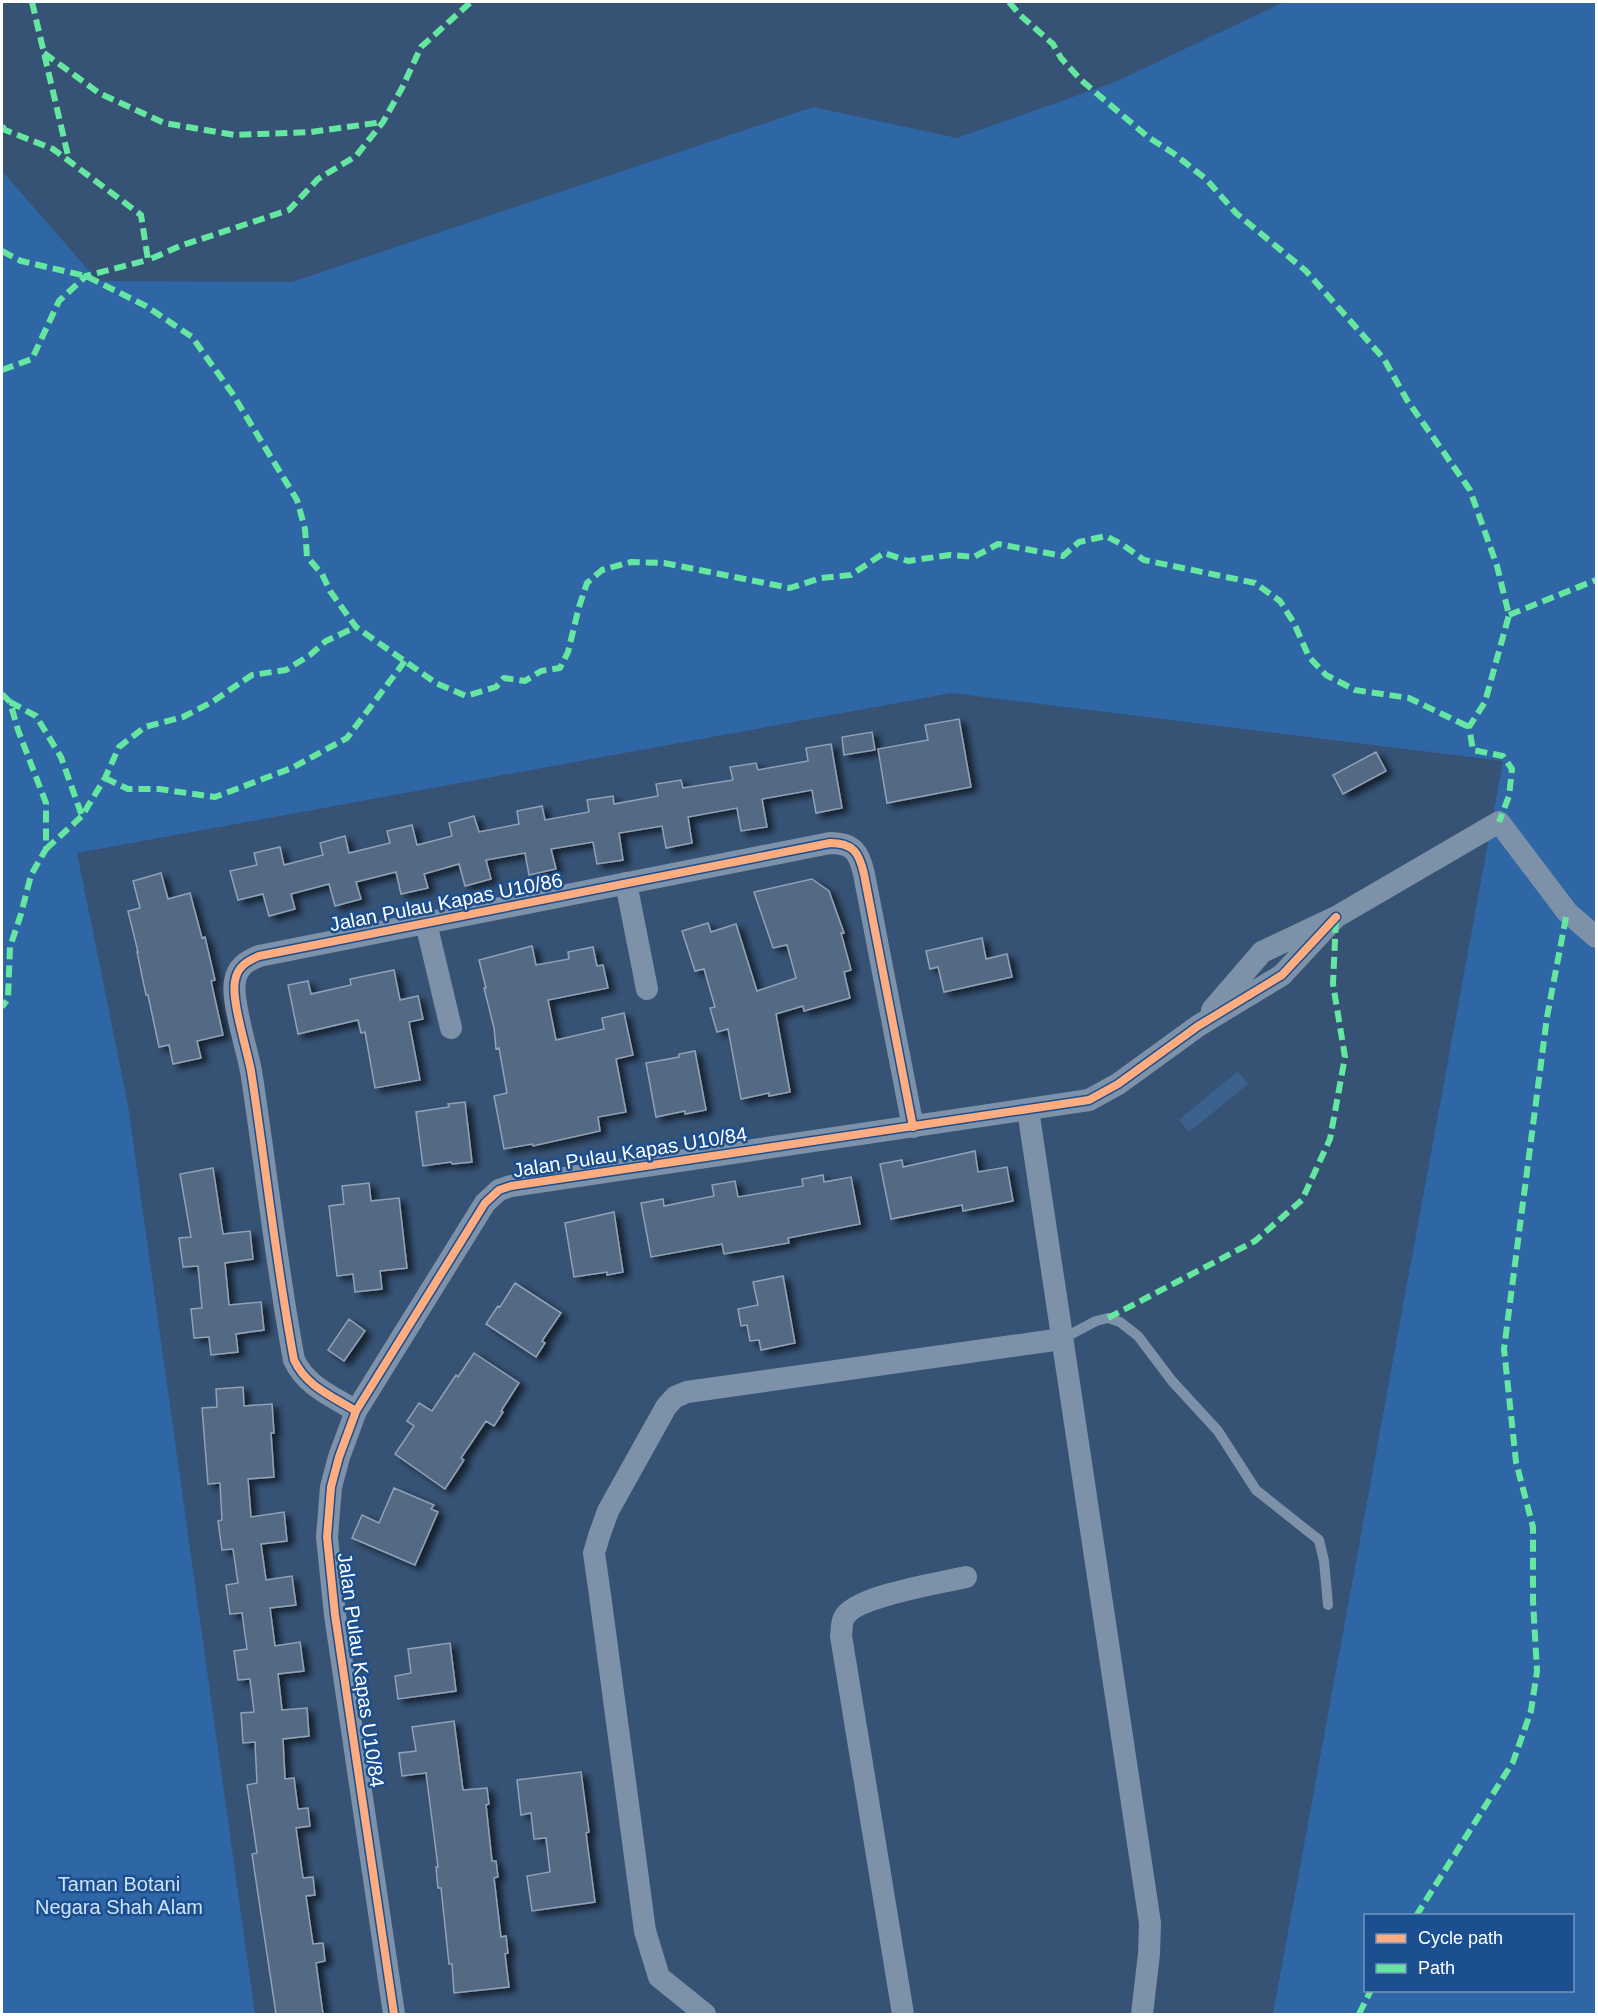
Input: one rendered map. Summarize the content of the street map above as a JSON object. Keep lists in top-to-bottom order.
{
  "streets": {
    "street": ["Jalan Pulau Kapas U10/86", "Jalan Pulau Kapas U10/84"]
  },
  "crossings": [
    ["Jalan Pulau Kapas U10/86", "Jalan Pulau Kapas U10/84"]
  ],
  "parks": ["Taman Botani Negara Shah Alam"],
  "legend": ["Cycle path", "Path"]
}
